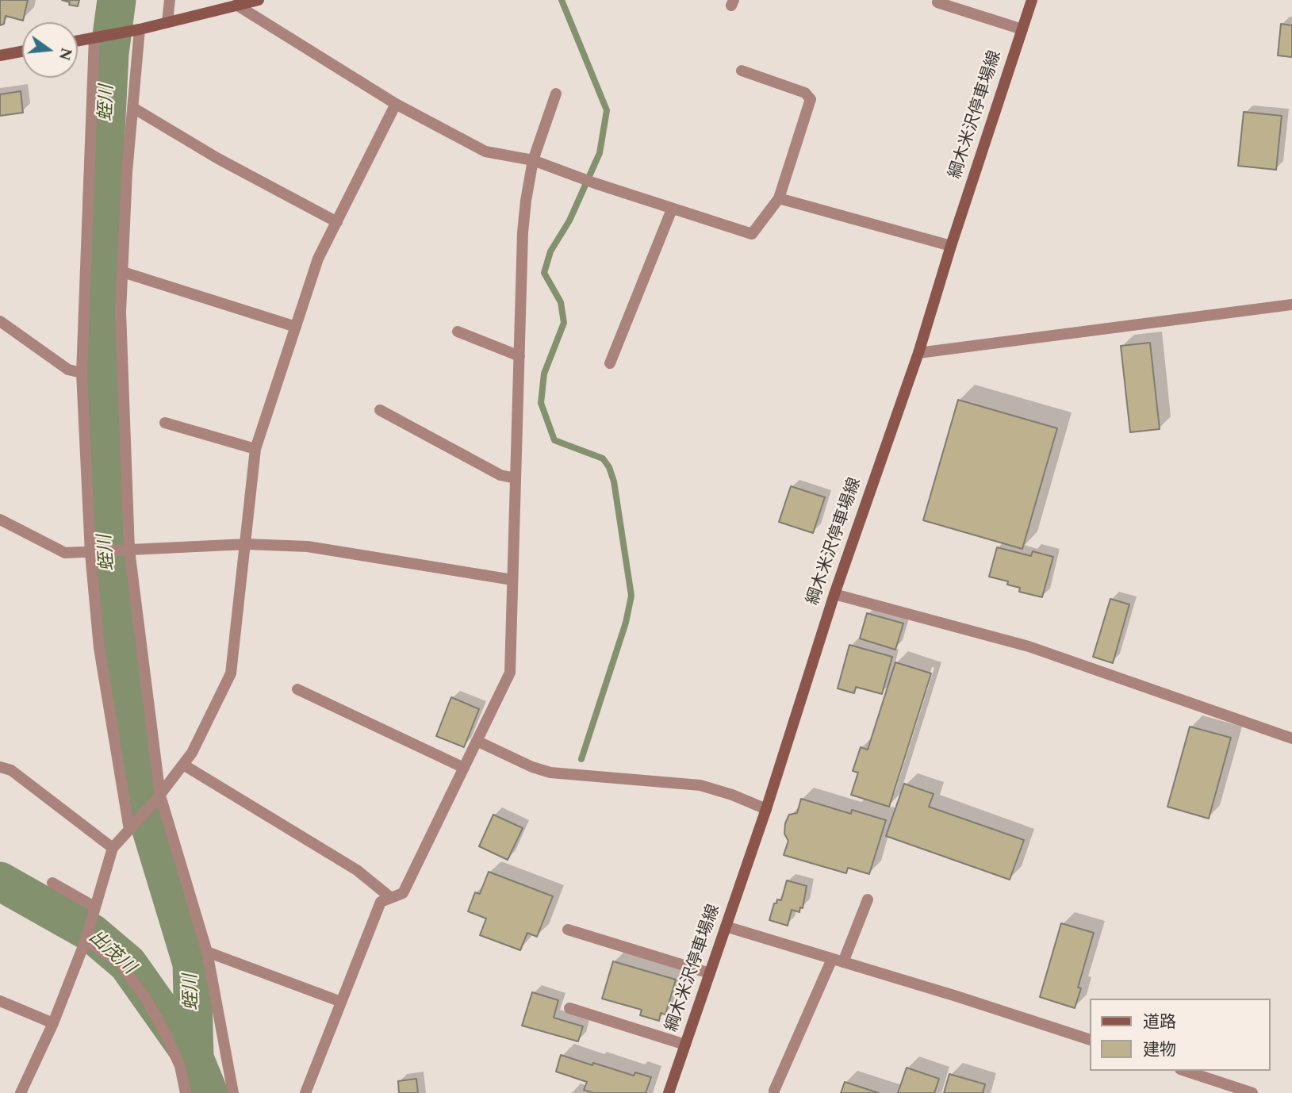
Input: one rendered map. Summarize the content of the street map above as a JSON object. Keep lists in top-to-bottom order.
{
  "streets": {
    "main road": ["綱木米沢停車場線"]
  },
  "water": ["蛭川", "出茂川"],
  "legend": ["道路", "建物"],
  "north": "right"
}
